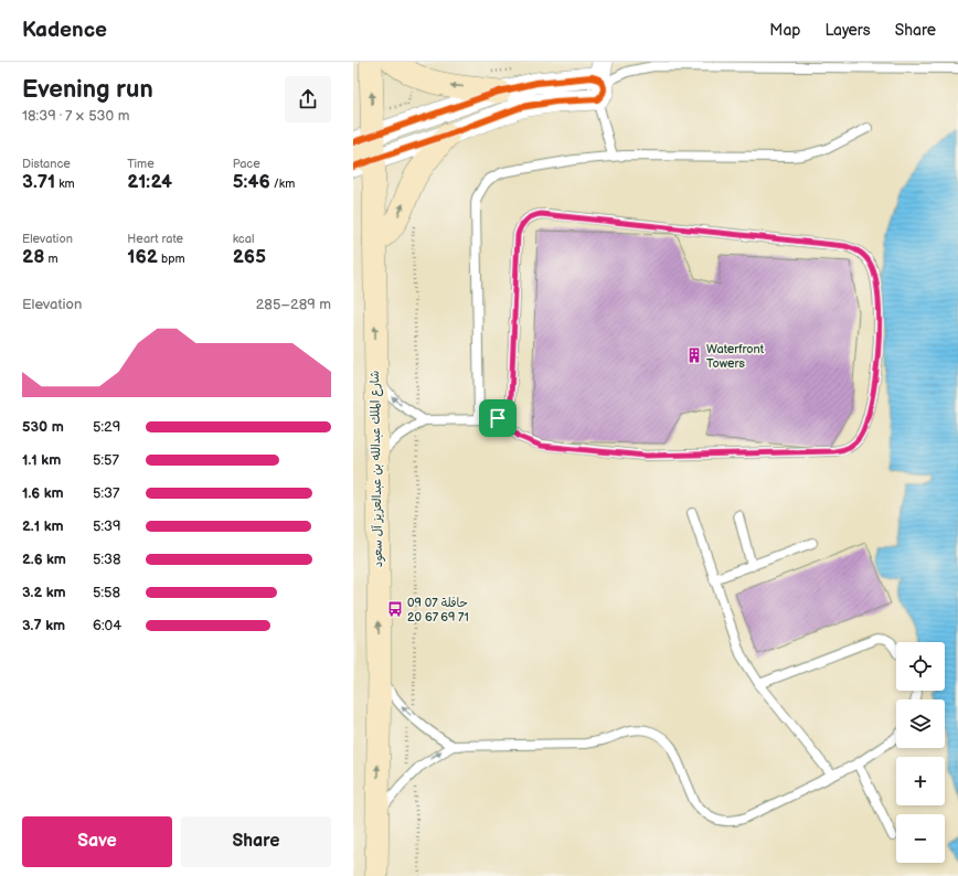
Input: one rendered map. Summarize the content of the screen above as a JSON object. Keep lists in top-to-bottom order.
{
  "streets": {
    "main road": ["شارع الملك عبدالله بن عبدالعزيز آل سعود"]
  },
  "one_way": ["شارع الملك عبدالله بن عبدالعزيز آل سعود"],
  "places": {
    "building": ["Waterfront Towers"],
    "bus stop": ["حافلة 07 09 20 67 69 71"]
  },
  "page": {
    "header": "Kadence",
    "nav": ["Map", "Layers", "Share"],
    "heading": ["Evening run", "18:39 · 7 × 530 m"],
    "stats": [
      ["Distance", "3.71 km"],
      ["Time", "21:24"],
      ["Pace", "5:46 /km"],
      ["Elevation", "28 m"],
      ["Heart rate", "162 bpm"],
      ["kcal", "265"]
    ],
    "chart": ["Elevation", "285–289 m"],
    "list": [
      {
        "name": "530 m",
        "note": "5:29"
      },
      {
        "name": "1.1 km",
        "note": "5:57"
      },
      {
        "name": "1.6 km",
        "note": "5:37"
      },
      {
        "name": "2.1 km",
        "note": "5:39"
      },
      {
        "name": "2.6 km",
        "note": "5:38"
      },
      {
        "name": "3.2 km",
        "note": "5:58"
      },
      {
        "name": "3.7 km",
        "note": "6:04"
      }
    ],
    "map_buttons": ["+", "−"],
    "buttons": ["Save", "Share"]
  }
}
